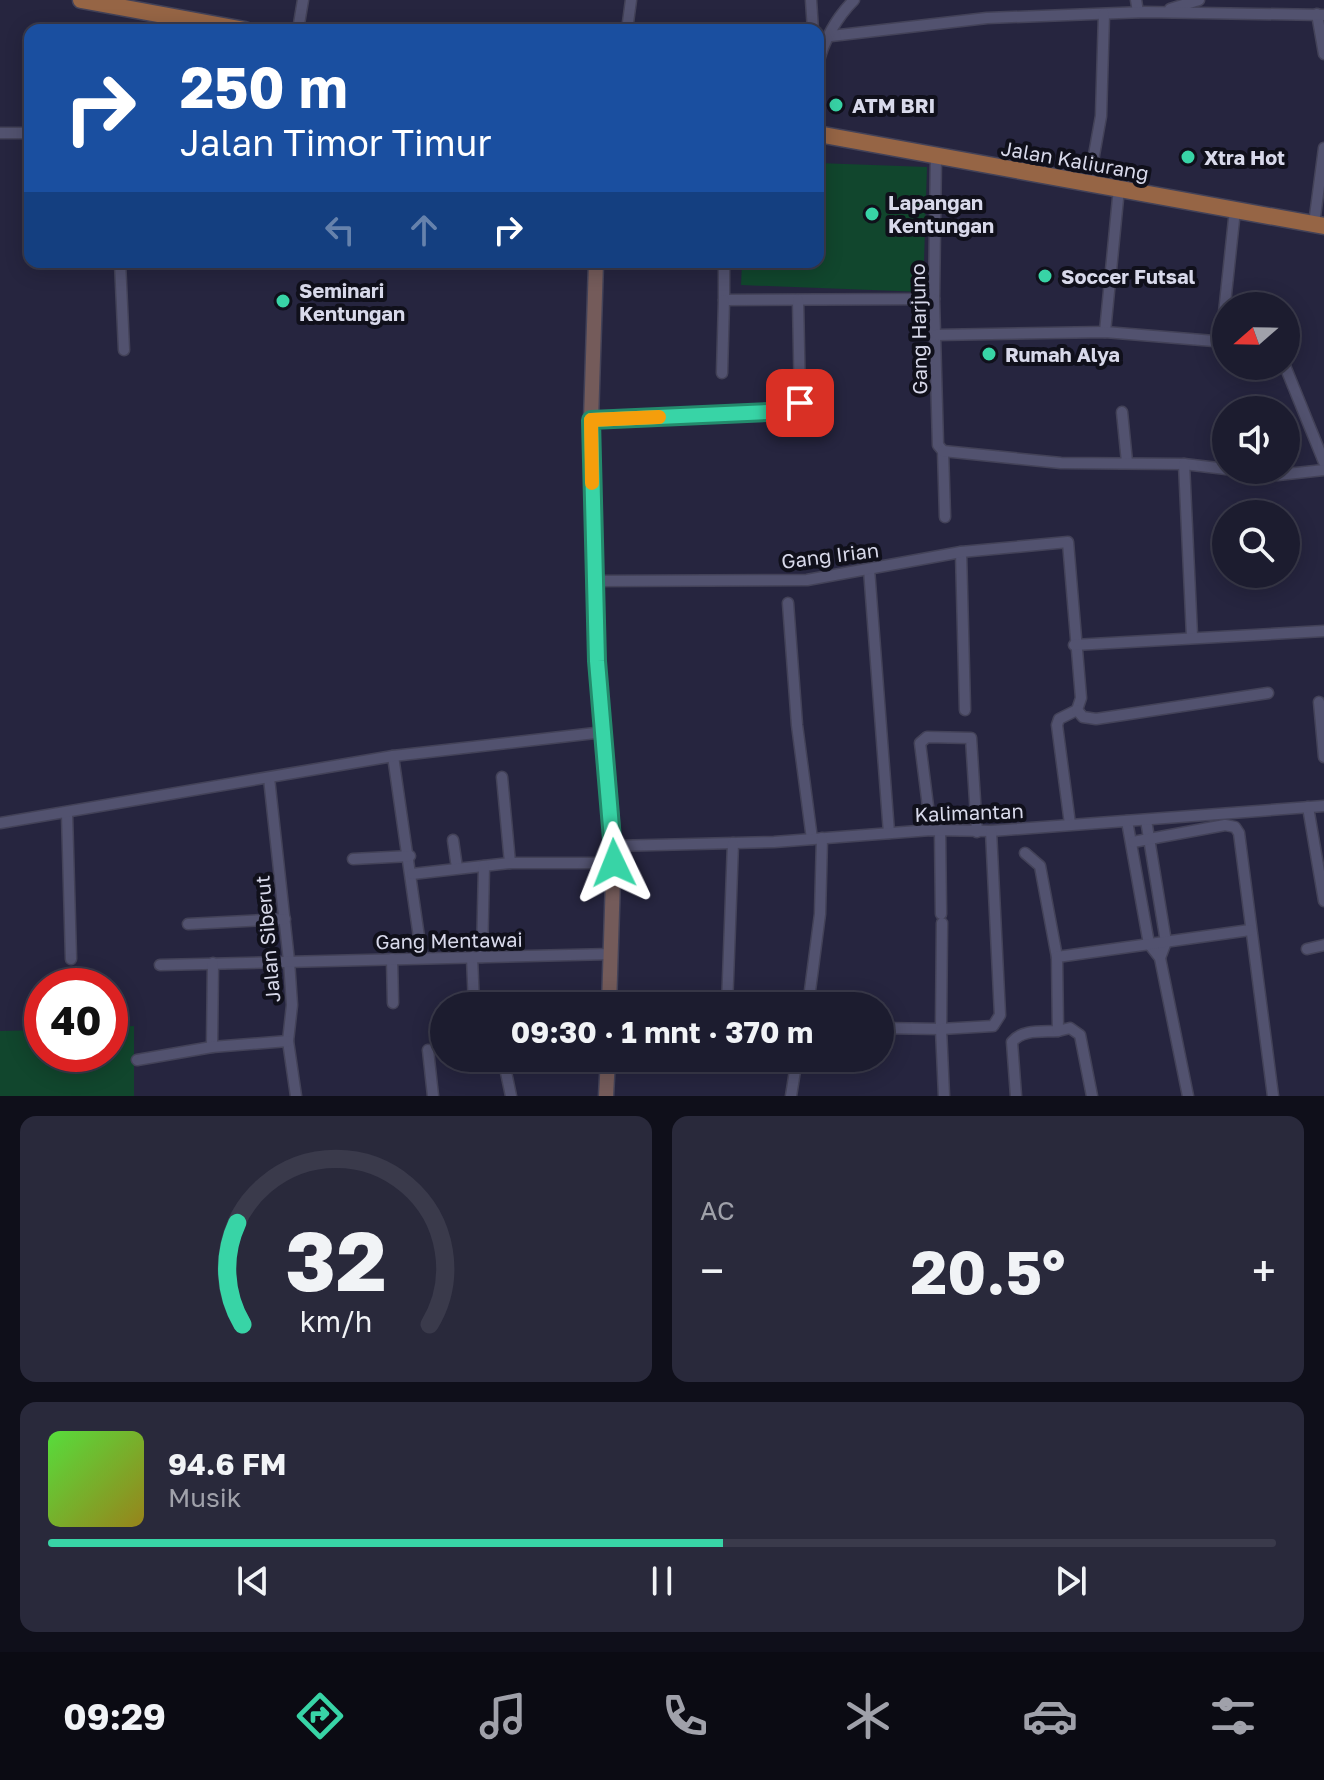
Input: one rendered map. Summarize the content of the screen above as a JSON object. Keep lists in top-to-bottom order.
{
  "streets": {
    "main road": ["Jalan Kaliurang"],
    "street": [
      "Gang Harjuno",
      "Gang Irian",
      "Kalimantan",
      "Jalan Siberut",
      "Gang Mentawai"
    ]
  },
  "crossings": [
    ["Jalan Kaliurang", "Gang Harjuno"],
    ["Jalan Siberut", "Gang Mentawai"]
  ],
  "places": [
    "ATM BRI",
    "Xtra Hot",
    "Lapangan Kentungan",
    "Soccer Futsal",
    "Seminari Kentungan",
    "Rumah Alya"
  ],
  "north": "left",
  "page": {
    "turn": ["250 m", "Jalan Timor Timur"],
    "limit": "40",
    "trip": "09:30 · 1 mnt · 370 m",
    "tile": "AC",
    "heat": ["−", "20.5°", "+"],
    "song": ["94.6 FM", "Musik"],
    "tabs": "09:29",
    "gauge": ["32", "km/h"]
  }
}
